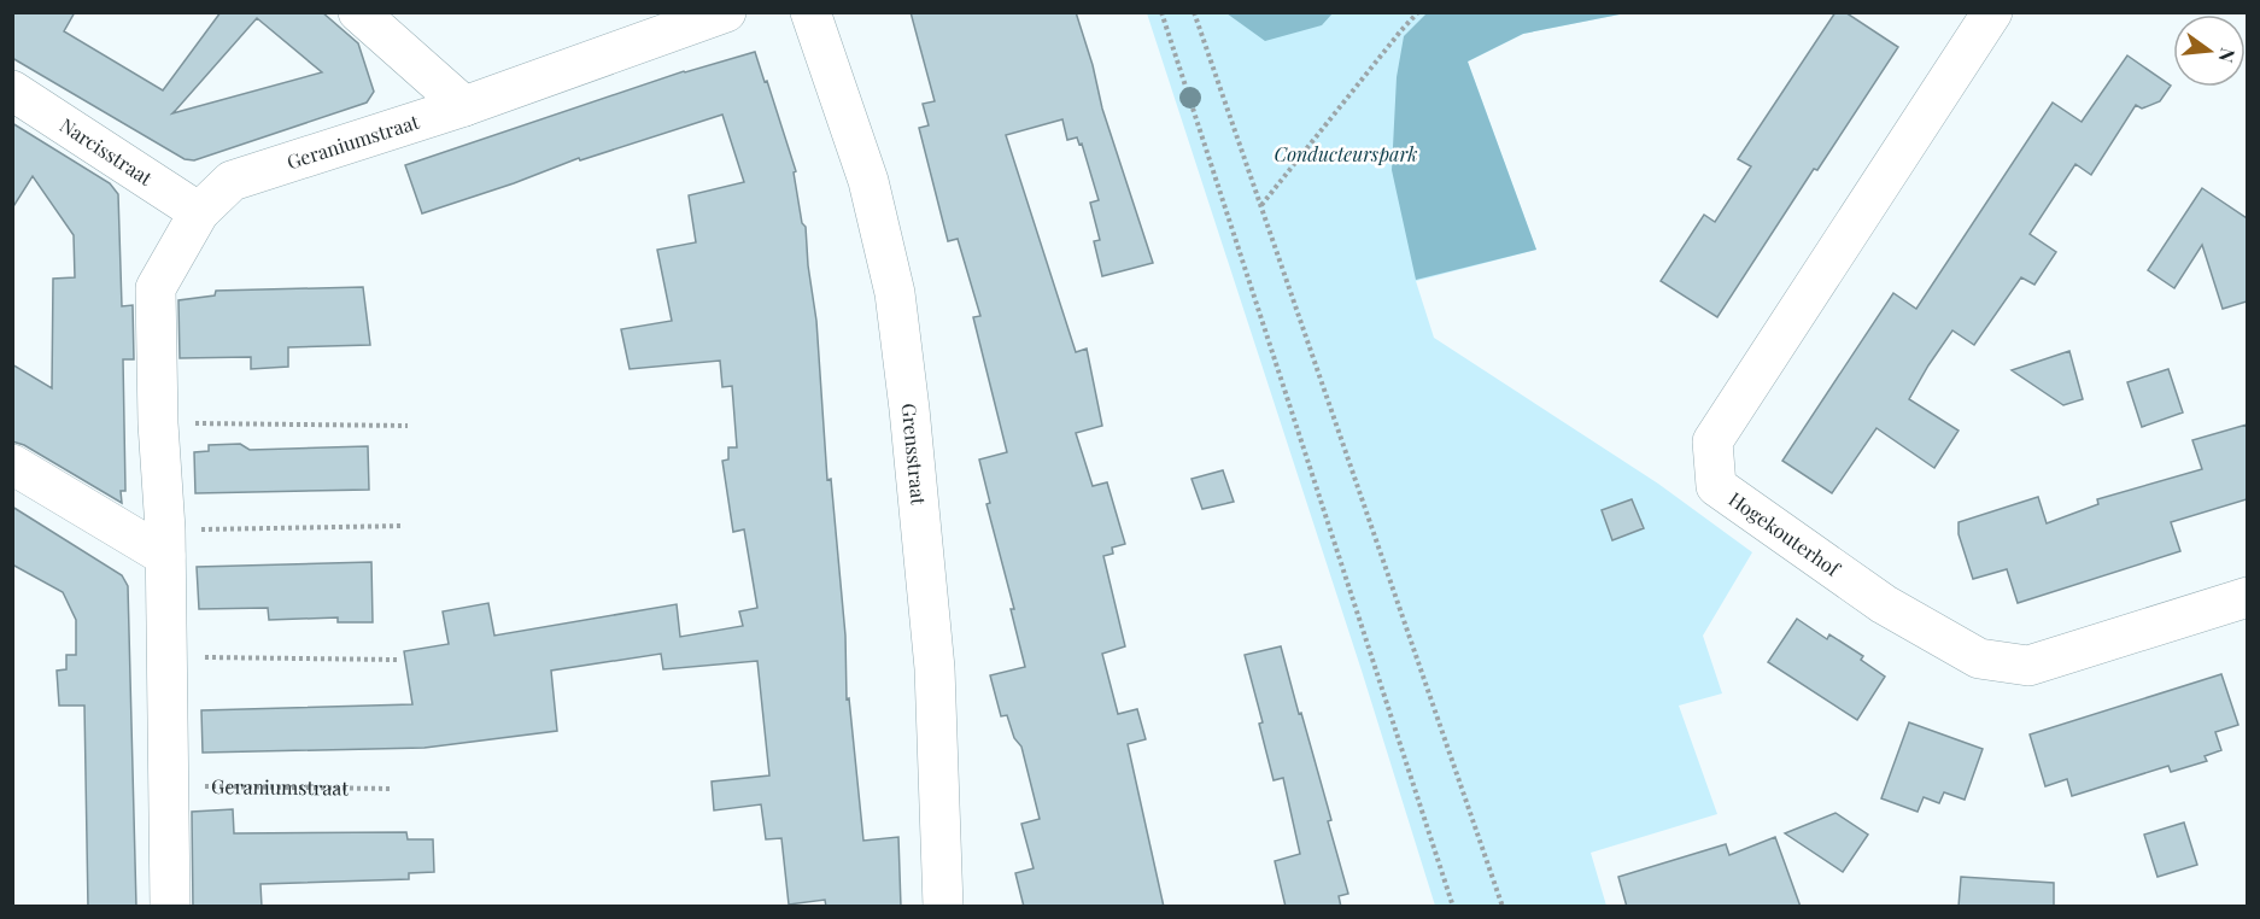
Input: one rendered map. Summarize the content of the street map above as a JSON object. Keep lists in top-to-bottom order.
{
  "streets": {
    "street": [
      "Geraniumstraat",
      "Narcisstraat",
      "Grensstraat",
      "Hogekouterhof"
    ]
  },
  "crossings": [
    ["Geraniumstraat", "Narcisstraat"]
  ],
  "parks": ["Conducteurspark"],
  "north": "right"
}
